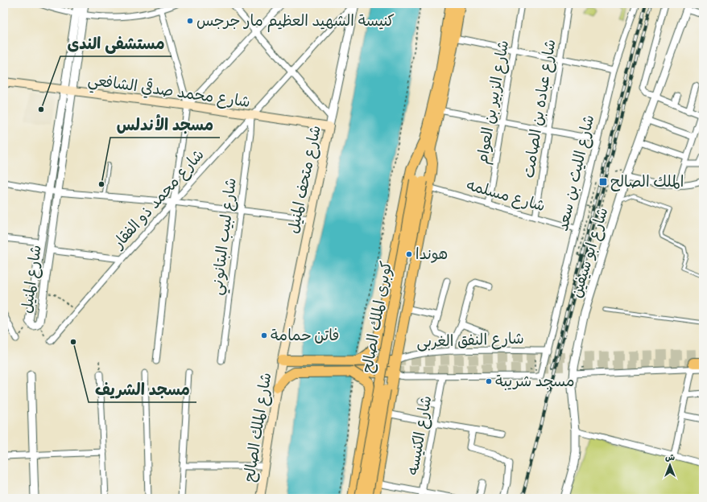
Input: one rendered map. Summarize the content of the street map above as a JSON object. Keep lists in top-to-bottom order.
{
  "streets": {
    "highway": ["كوبرى الملك الصالح"],
    "main road": ["شارع محمد صدقي الشافعي", "شارع متحف المنيل", "شارع الملك الصالح"],
    "street": [
      "شارع الزبير بن العوام",
      "شارع عباده بن الصامت",
      "شارع الليث بن سعد",
      "شارع مسلمه",
      "شارع محمد ذو الفقار",
      "شارع لبيب البتانوني",
      "شارع ابو سيفين",
      "شارع المنيل",
      "شارع النفق الغربى",
      "شارع الكنيسه"
    ]
  },
  "crossings": [
    ["شارع محمد صدقي الشافعي", "شارع متحف المنيل"],
    ["شارع محمد صدقي الشافعي", "شارع محمد ذو الفقار"],
    ["شارع محمد صدقي الشافعي", "شارع لبيب البتانوني"],
    ["شارع محمد صدقي الشافعي", "شارع المنيل"],
    ["شارع الزبير بن العوام", "شارع مسلمه"],
    ["شارع عباده بن الصامت", "شارع مسلمه"],
    ["شارع الليث بن سعد", "شارع مسلمه"],
    ["شارع الليث بن سعد", "شارع النفق الغربى"],
    ["شارع الليث بن سعد", "شارع الكنيسه"],
    ["شارع متحف المنيل", "شارع محمد ذو الفقار"],
    ["شارع متحف المنيل", "شارع الملك الصالح"],
    ["شارع محمد ذو الفقار", "شارع لبيب البتانوني"]
  ],
  "places": {
    "other": [
      "كنيسة الشهيد العظيم مار جرجس",
      "مستشفى الندى",
      "مسجد الأندلس",
      "هوندا",
      "فاتن حمامة",
      "مسجد الشريف",
      "مسجد شريبة"
    ],
    "transit": ["الملك الصالح"]
  },
  "north": "top"
}
